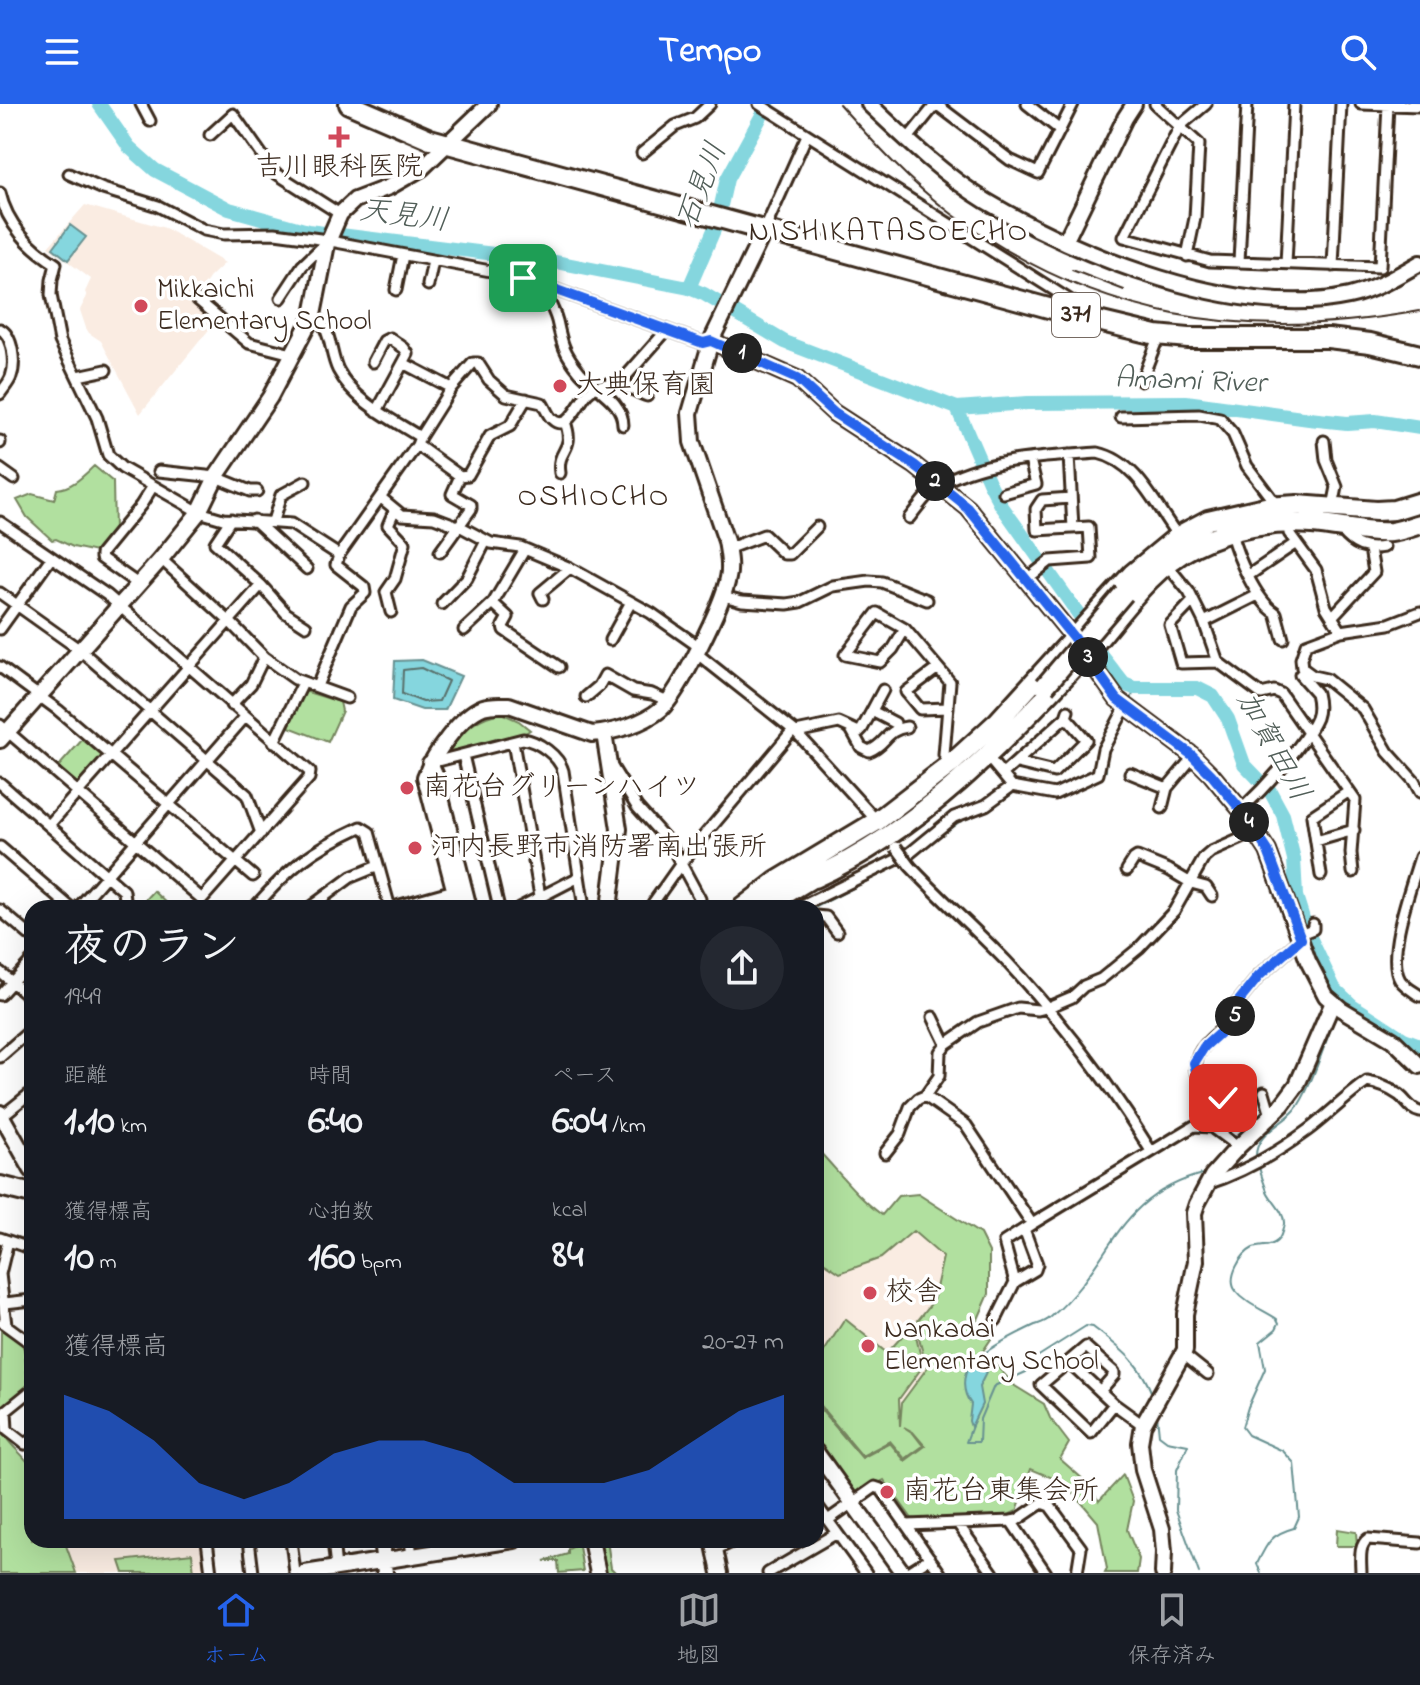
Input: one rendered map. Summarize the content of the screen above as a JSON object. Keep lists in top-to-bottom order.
{
  "streets": {
    "highway": ["371"]
  },
  "districts": ["NISHIKATASOECHO", "OSHIOCHO"],
  "water": [
    "石見川",
    "天見川",
    "Amami River",
    "加賀田川"
  ],
  "places": {
    "health": ["吉川眼科医院"],
    "other": [
      "Mikkaichi Elementary School",
      "大典保育園",
      "南花台グリーンハイツ",
      "河内長野市消防署南出張所",
      "校舎",
      "Nankadai Elementary School",
      "南花台東集会所"
    ]
  },
  "page": {
    "header": "Tempo",
    "pins": [
      "1",
      "2",
      "3",
      "4",
      "5"
    ],
    "heading": ["夜のラン", "19:49"],
    "stats": [
      ["距離", "1.10 km"],
      ["時間", "6:40"],
      ["ペース", "6:04 /km"],
      ["獲得標高", "10 m"],
      ["心拍数", "160 bpm"],
      ["kcal", "84"]
    ],
    "chart": ["獲得標高", "20–27 m"],
    "tabs": ["ホーム", "地図", "保存済み"]
  }
}
